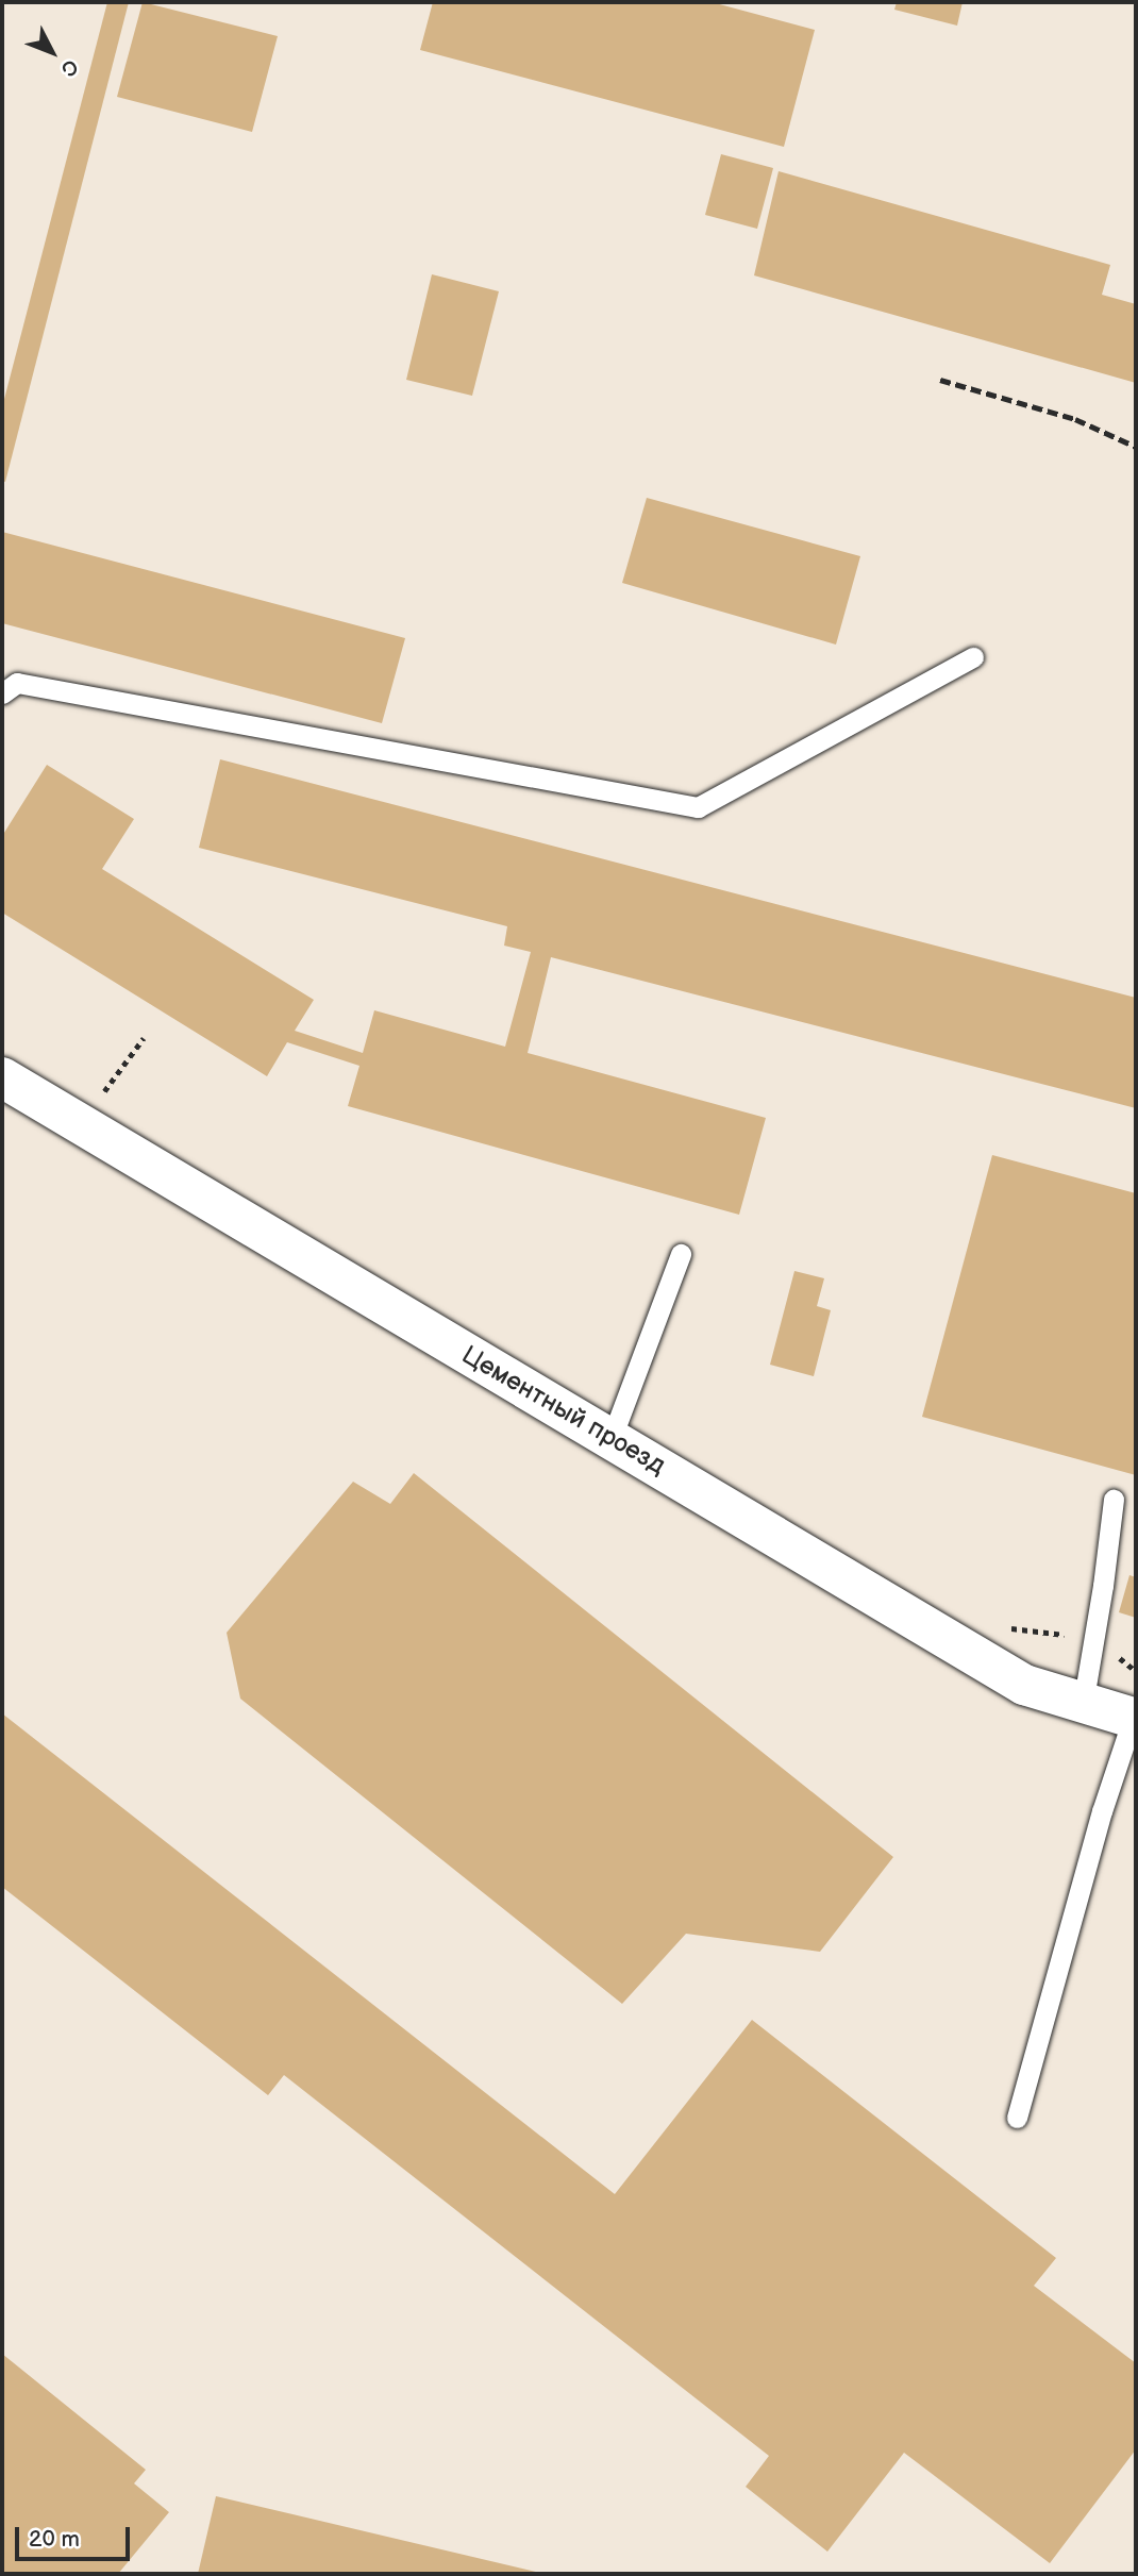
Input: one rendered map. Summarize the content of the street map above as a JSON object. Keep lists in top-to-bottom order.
{
  "streets": {
    "street": ["Цементный проезд"]
  },
  "scale_bar": "20 m",
  "north": "bottom right"
}
